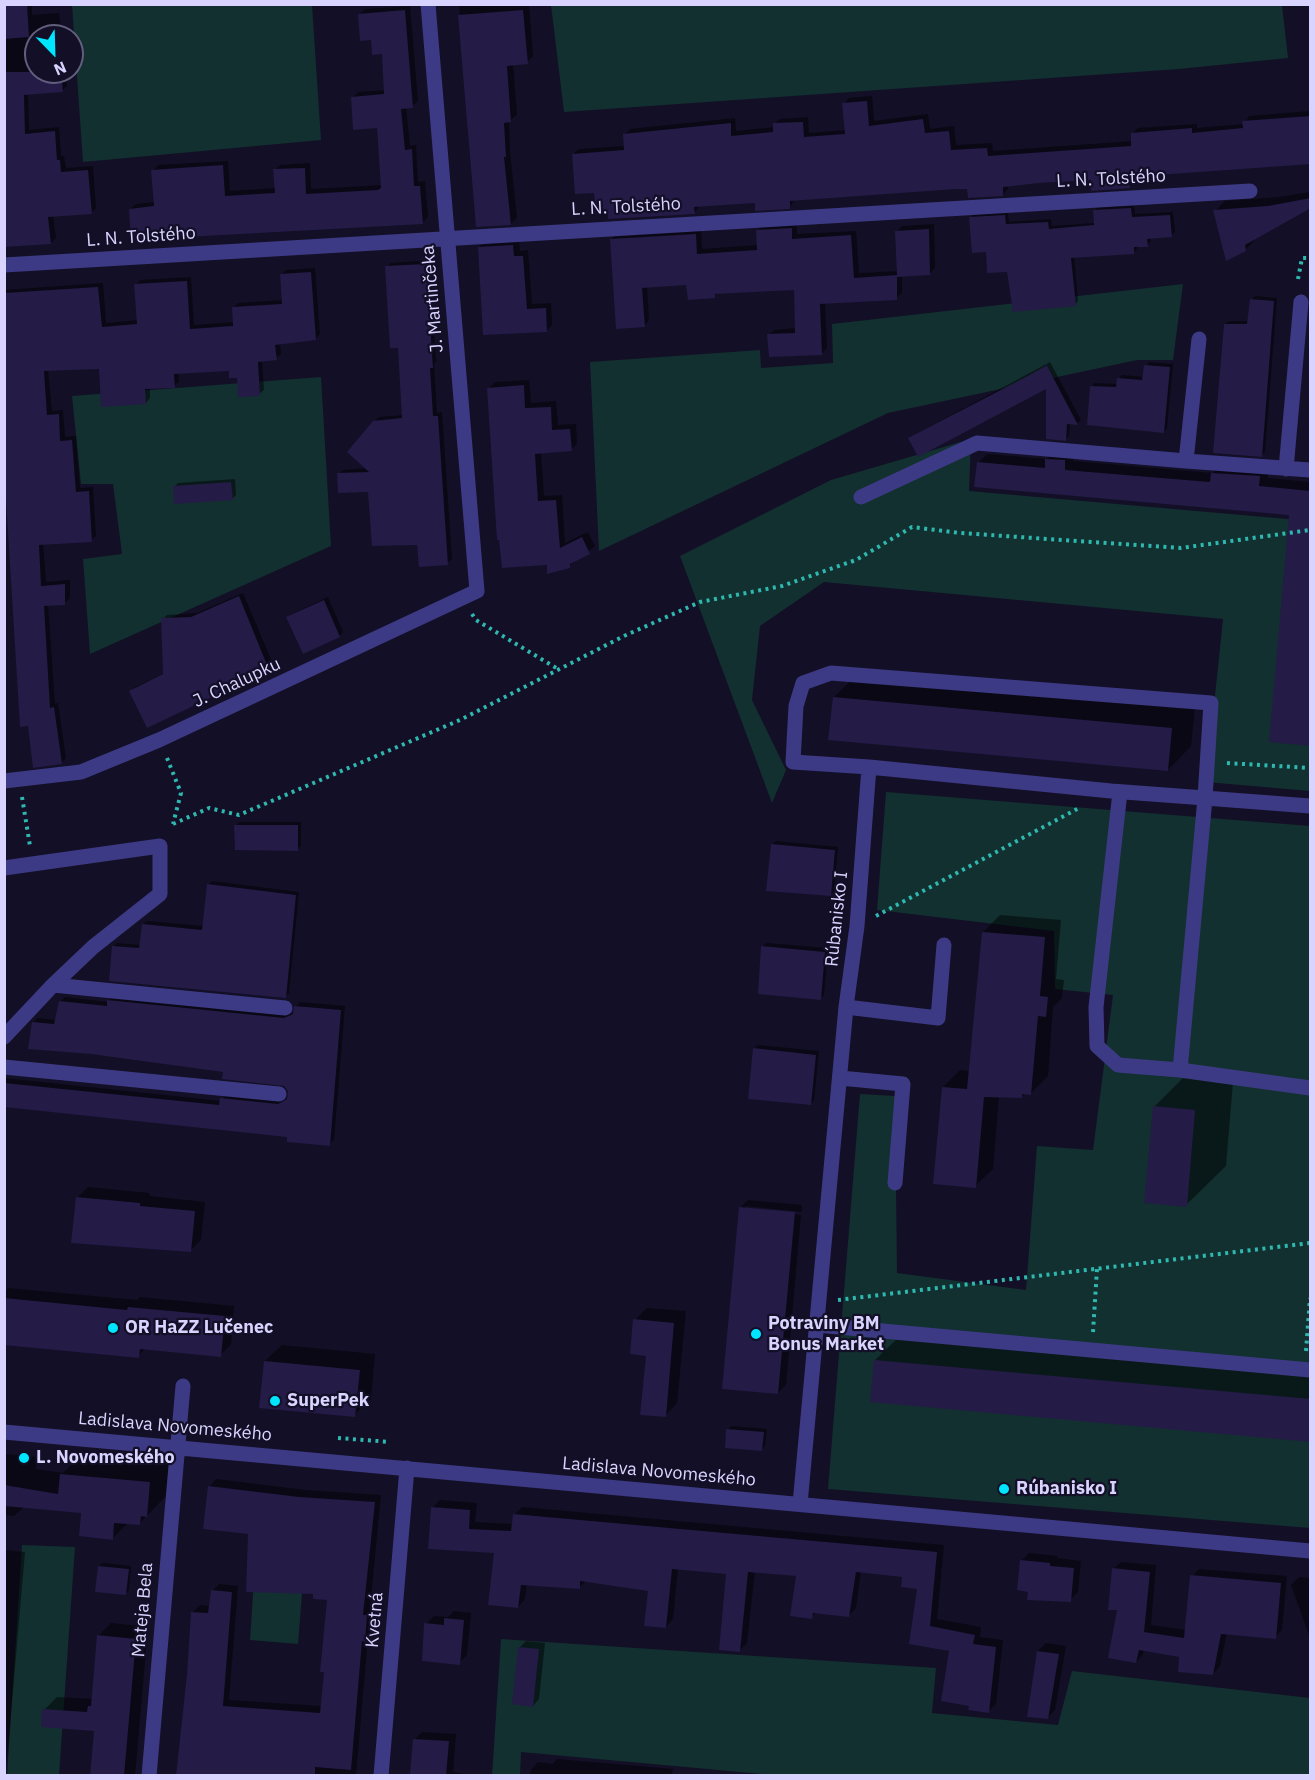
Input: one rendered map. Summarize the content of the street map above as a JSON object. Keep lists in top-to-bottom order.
{
  "streets": {
    "street": [
      "L. N. Tolstého",
      "J. Martinčeka",
      "J. Chalupku",
      "Rúbanisko I",
      "Ladislava Novomeského",
      "Mateja Bela",
      "Kvetná"
    ]
  },
  "crossings": [
    ["L. N. Tolstého", "J. Martinčeka"],
    ["J. Martinčeka", "J. Chalupku"],
    ["Rúbanisko I", "Ladislava Novomeského"],
    ["Ladislava Novomeského", "Mateja Bela"],
    ["Ladislava Novomeského", "Kvetná"]
  ],
  "places": [
    "OR HaZZ Lučenec",
    "Potraviny BM Bonus Market",
    "SuperPek",
    "L. Novomeského",
    "Rúbanisko I"
  ],
  "north": "bottom right"
}
